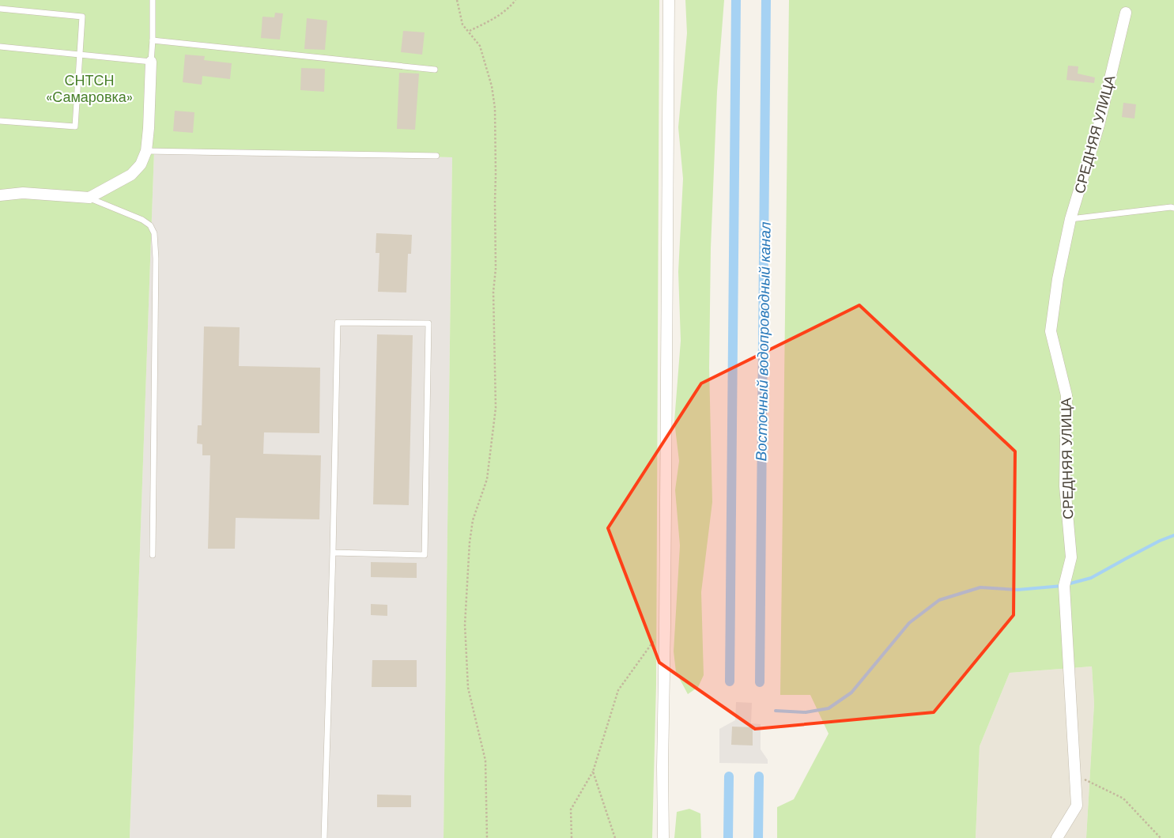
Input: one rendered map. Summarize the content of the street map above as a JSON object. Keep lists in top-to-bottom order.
{
  "streets": {
    "street": ["СРЕДНЯЯ УЛИЦА"]
  },
  "water": ["Восточный водопроводный канал"],
  "parks": ["СНТСН «Самаровка»"]
}
